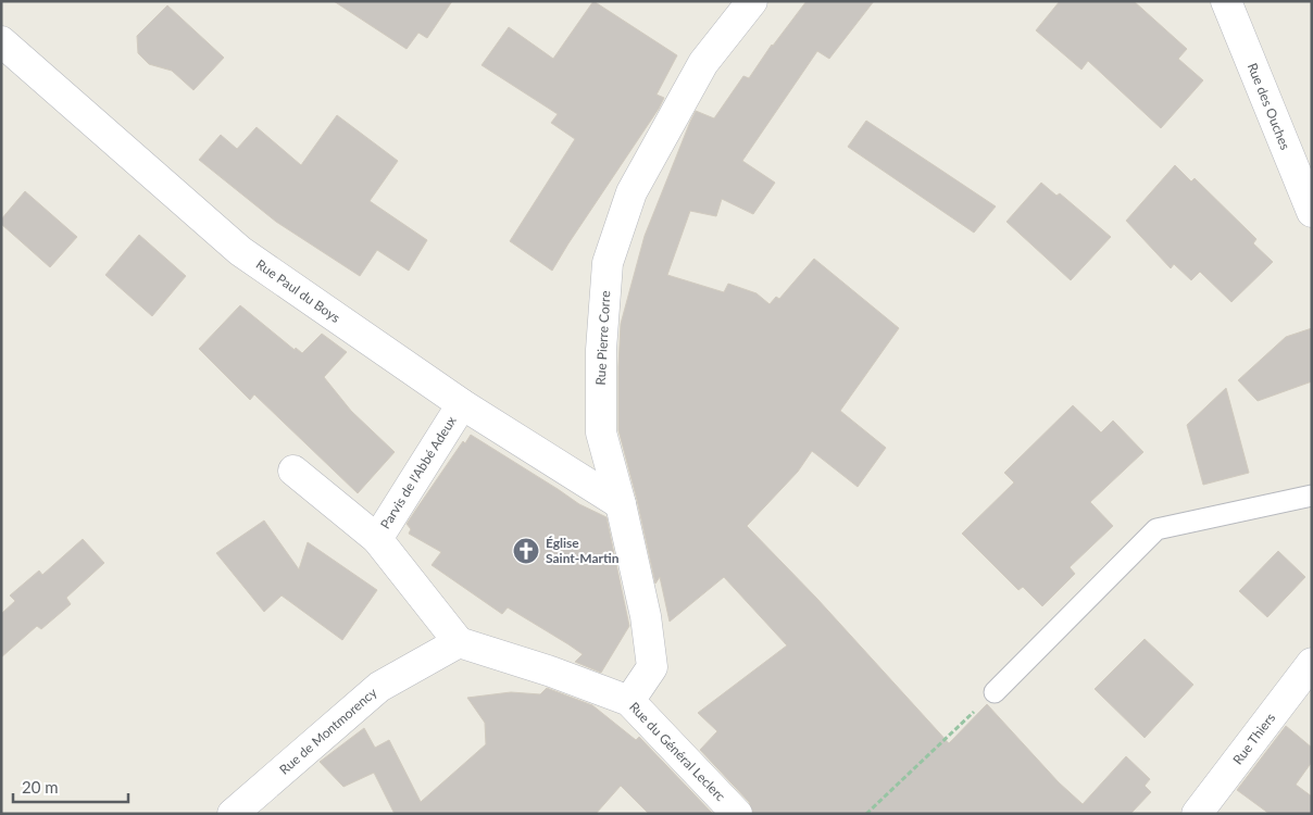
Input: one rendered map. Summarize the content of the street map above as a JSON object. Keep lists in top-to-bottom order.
{
  "streets": {
    "street": [
      "Rue des Ouches",
      "Rue Paul du Boys",
      "Rue Pierre Corre",
      "Parvis de l'Abbé Adeux",
      "Rue de Montmorency",
      "Rue Thiers",
      "Rue du Général Leclerc"
    ]
  },
  "crossings": [
    ["Rue Paul du Boys", "Rue Pierre Corre"],
    ["Rue Paul du Boys", "Parvis de l'Abbé Adeux"],
    ["Rue Pierre Corre", "Rue du Général Leclerc"],
    ["Parvis de l'Abbé Adeux", "Rue de Montmorency"],
    ["Parvis de l'Abbé Adeux", "Rue du Général Leclerc"],
    ["Rue de Montmorency", "Rue du Général Leclerc"]
  ],
  "places": {
    "church": ["Église Saint-Martin"]
  },
  "scale_bar": "20 m"
}
